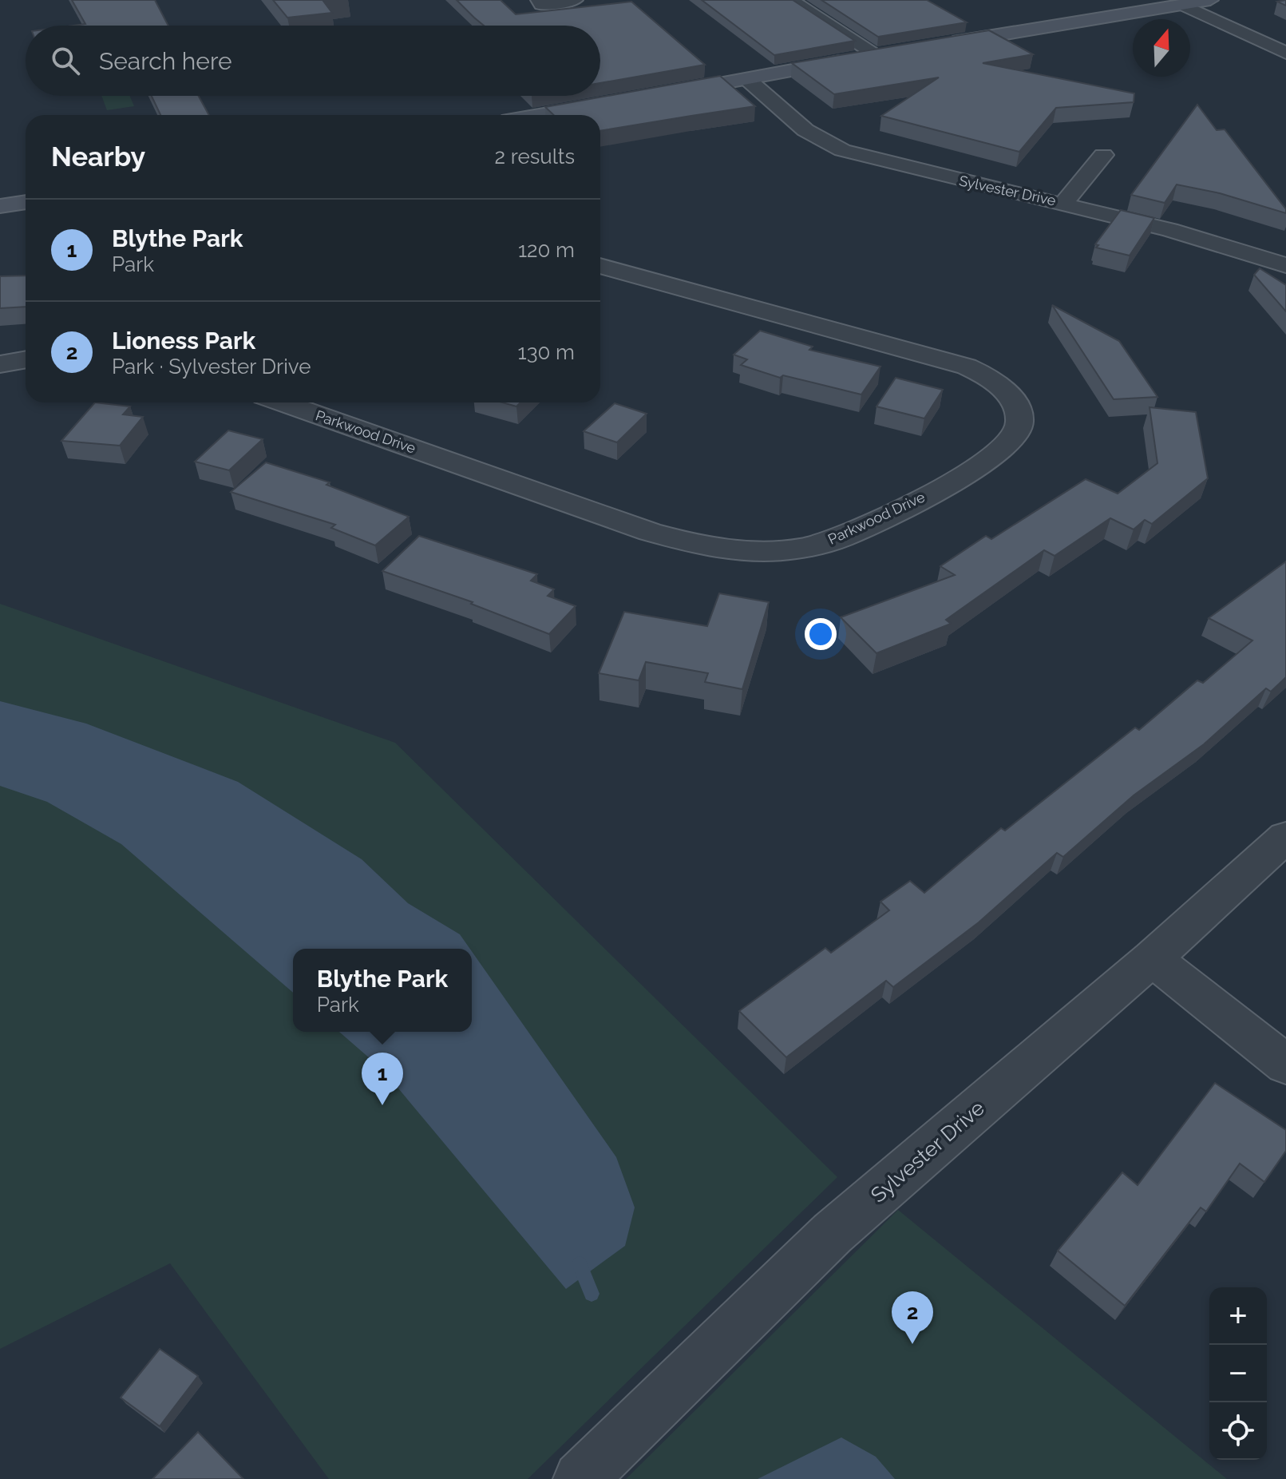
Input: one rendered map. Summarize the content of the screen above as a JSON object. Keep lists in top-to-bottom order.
{
  "streets": {
    "street": ["Sylvester Drive", "Parkwood Drive"]
  },
  "north": "top",
  "page": {
    "search": "Search here",
    "heading": ["Nearby", "2 results"],
    "list": [
      {
        "mark": "1",
        "name": "Blythe Park",
        "note": "Park",
        "value": "120 m"
      },
      {
        "mark": "2",
        "name": "Lioness Park",
        "note": "Park · Sylvester Drive",
        "value": "130 m"
      }
    ],
    "popup": ["Blythe Park", "Park"],
    "pins": ["1", "2"],
    "map_buttons": ["+", "−"]
  }
}
